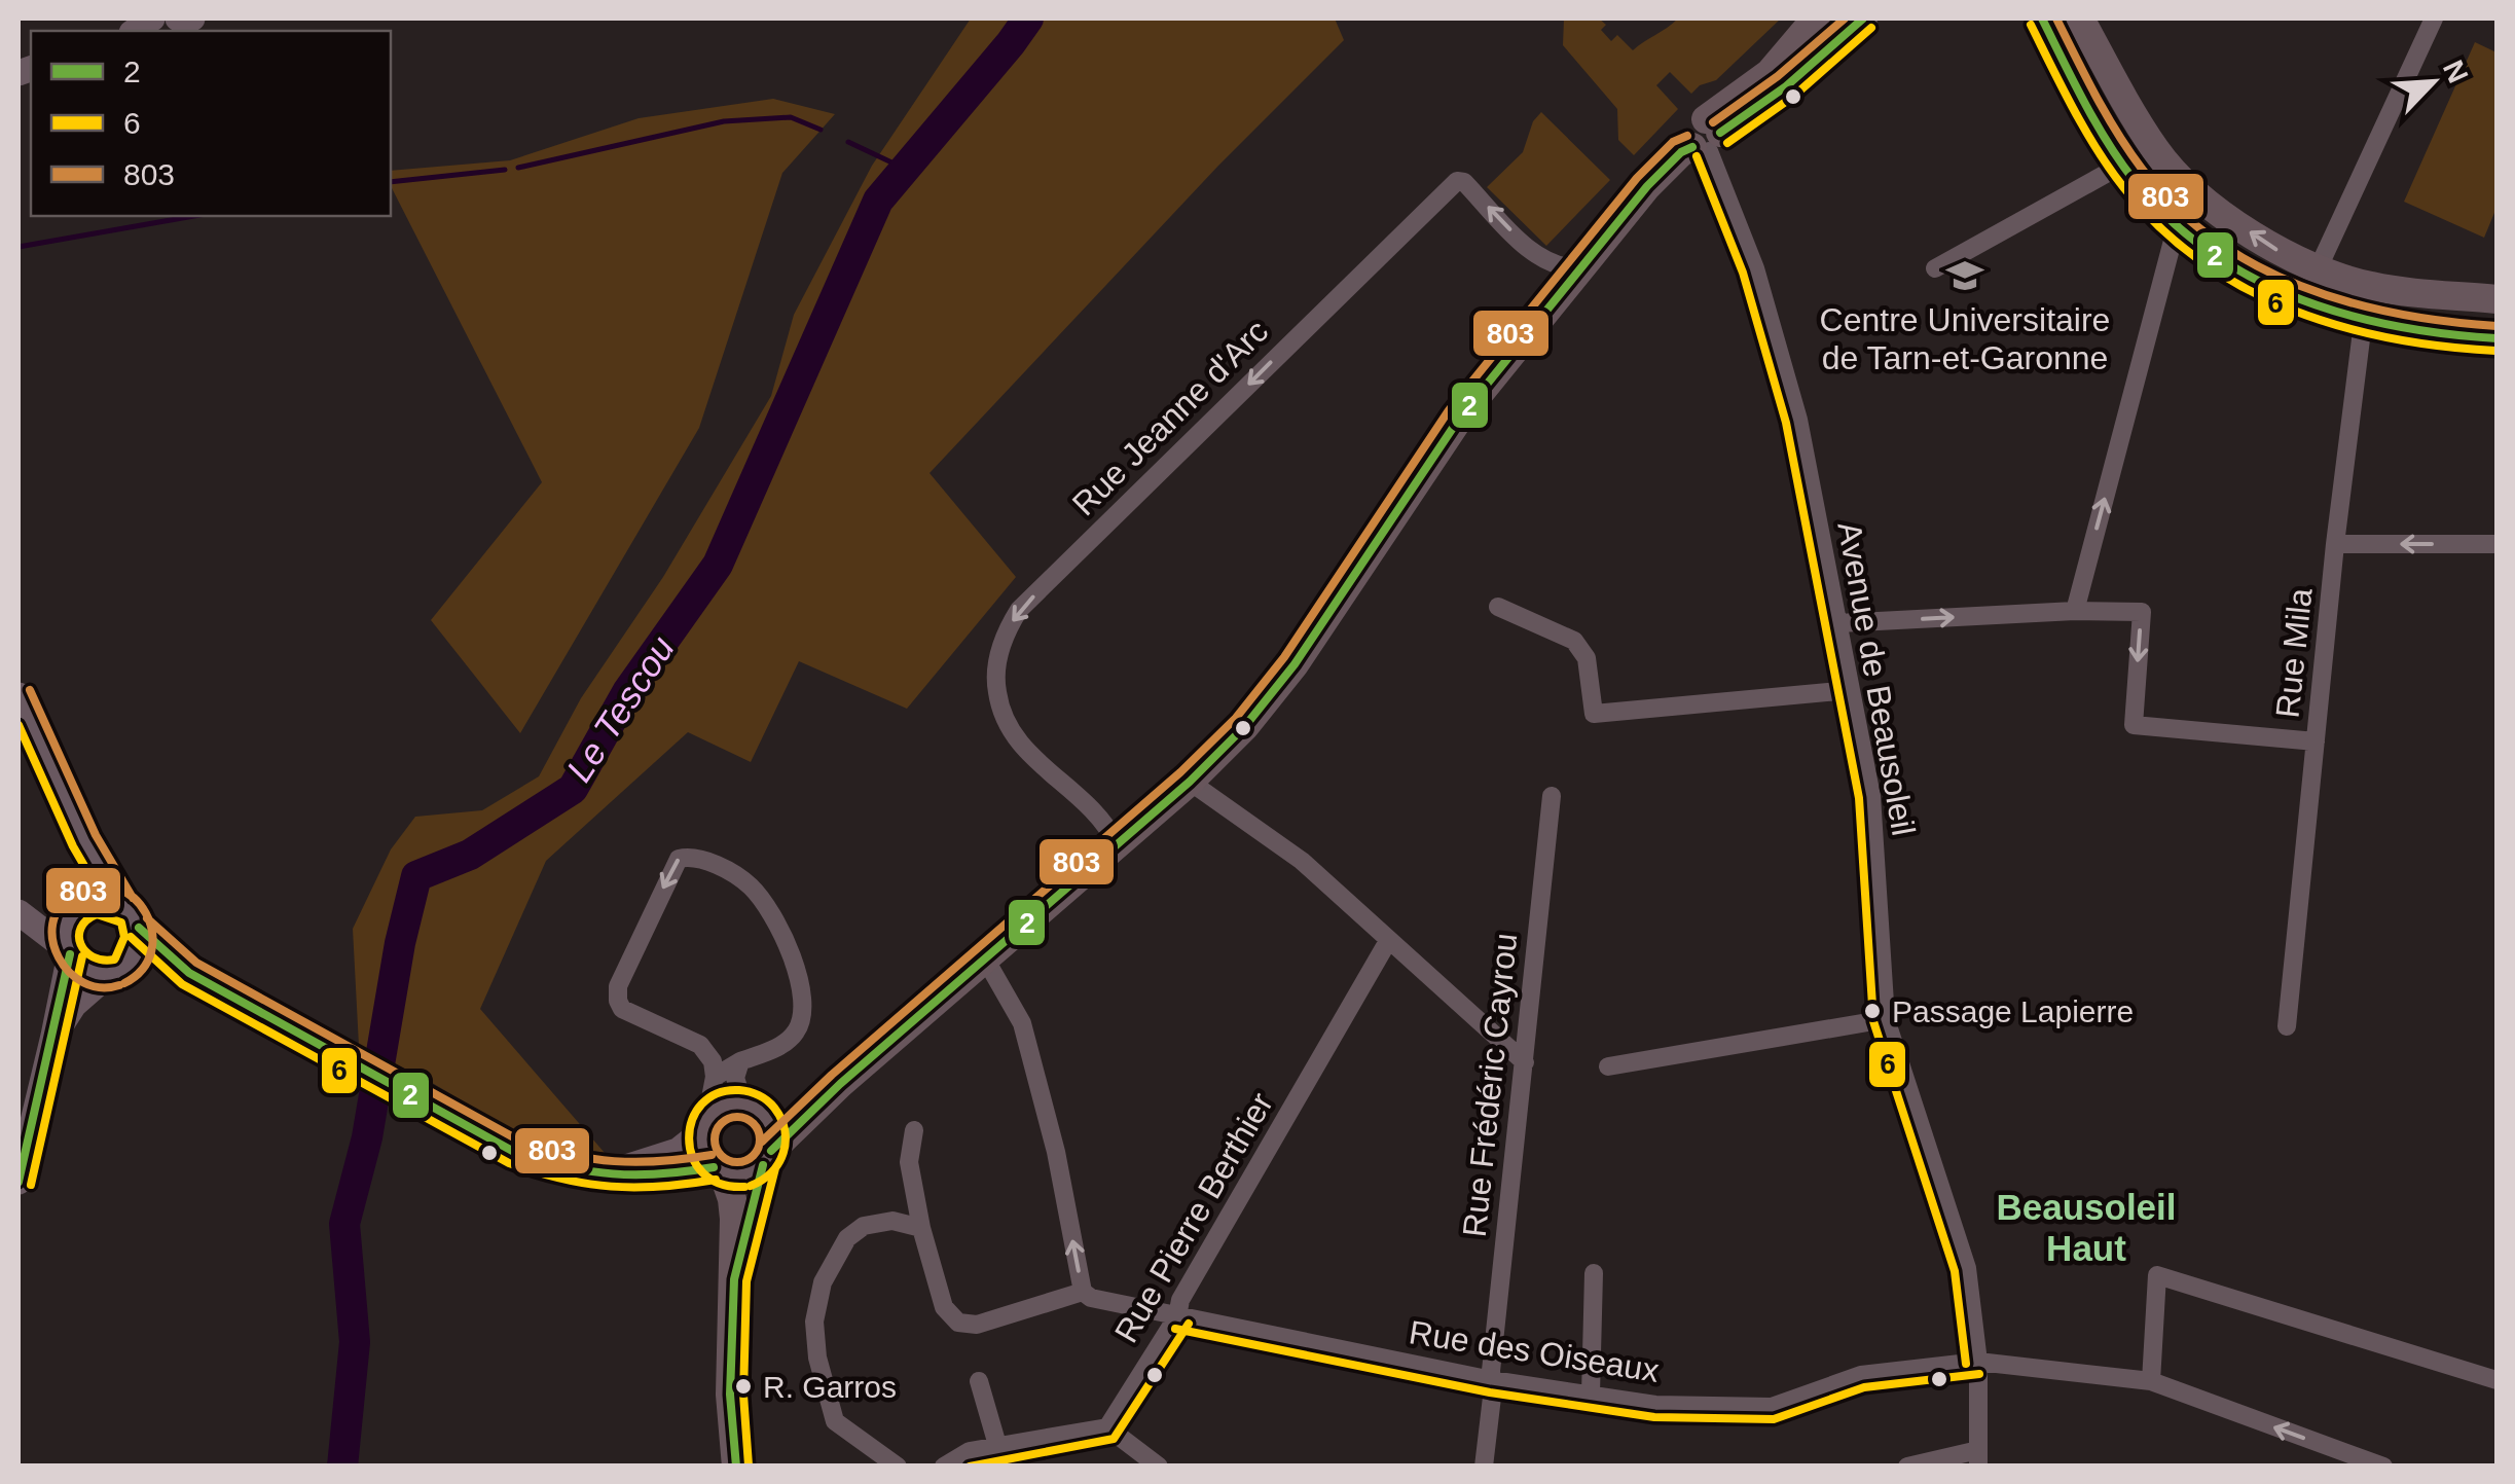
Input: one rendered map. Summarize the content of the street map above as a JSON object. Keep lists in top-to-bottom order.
{
  "streets": {
    "street": [
      "Rue Jeanne d'Arc",
      "Rue Mila",
      "Avenue de Beausoleil",
      "Rue Frédéric Cayrou",
      "Rue Pierre Berthier",
      "Rue des Oiseaux"
    ]
  },
  "crossings": [
    ["Avenue de Beausoleil", "Rue des Oiseaux"],
    ["Rue Frédéric Cayrou", "Rue des Oiseaux"],
    ["Rue Pierre Berthier", "Rue des Oiseaux"]
  ],
  "districts": ["Beausoleil Haut"],
  "water": ["Le Tescou"],
  "places": {
    "school or university": ["Centre Universitaire de Tarn-et-Garonne"],
    "other": ["Passage Lapierre", "R. Garros"]
  },
  "lines": ["transit line 2", "transit line 803", "transit line 6"],
  "legend": ["2", "6", "803"],
  "north": "top right"
}
